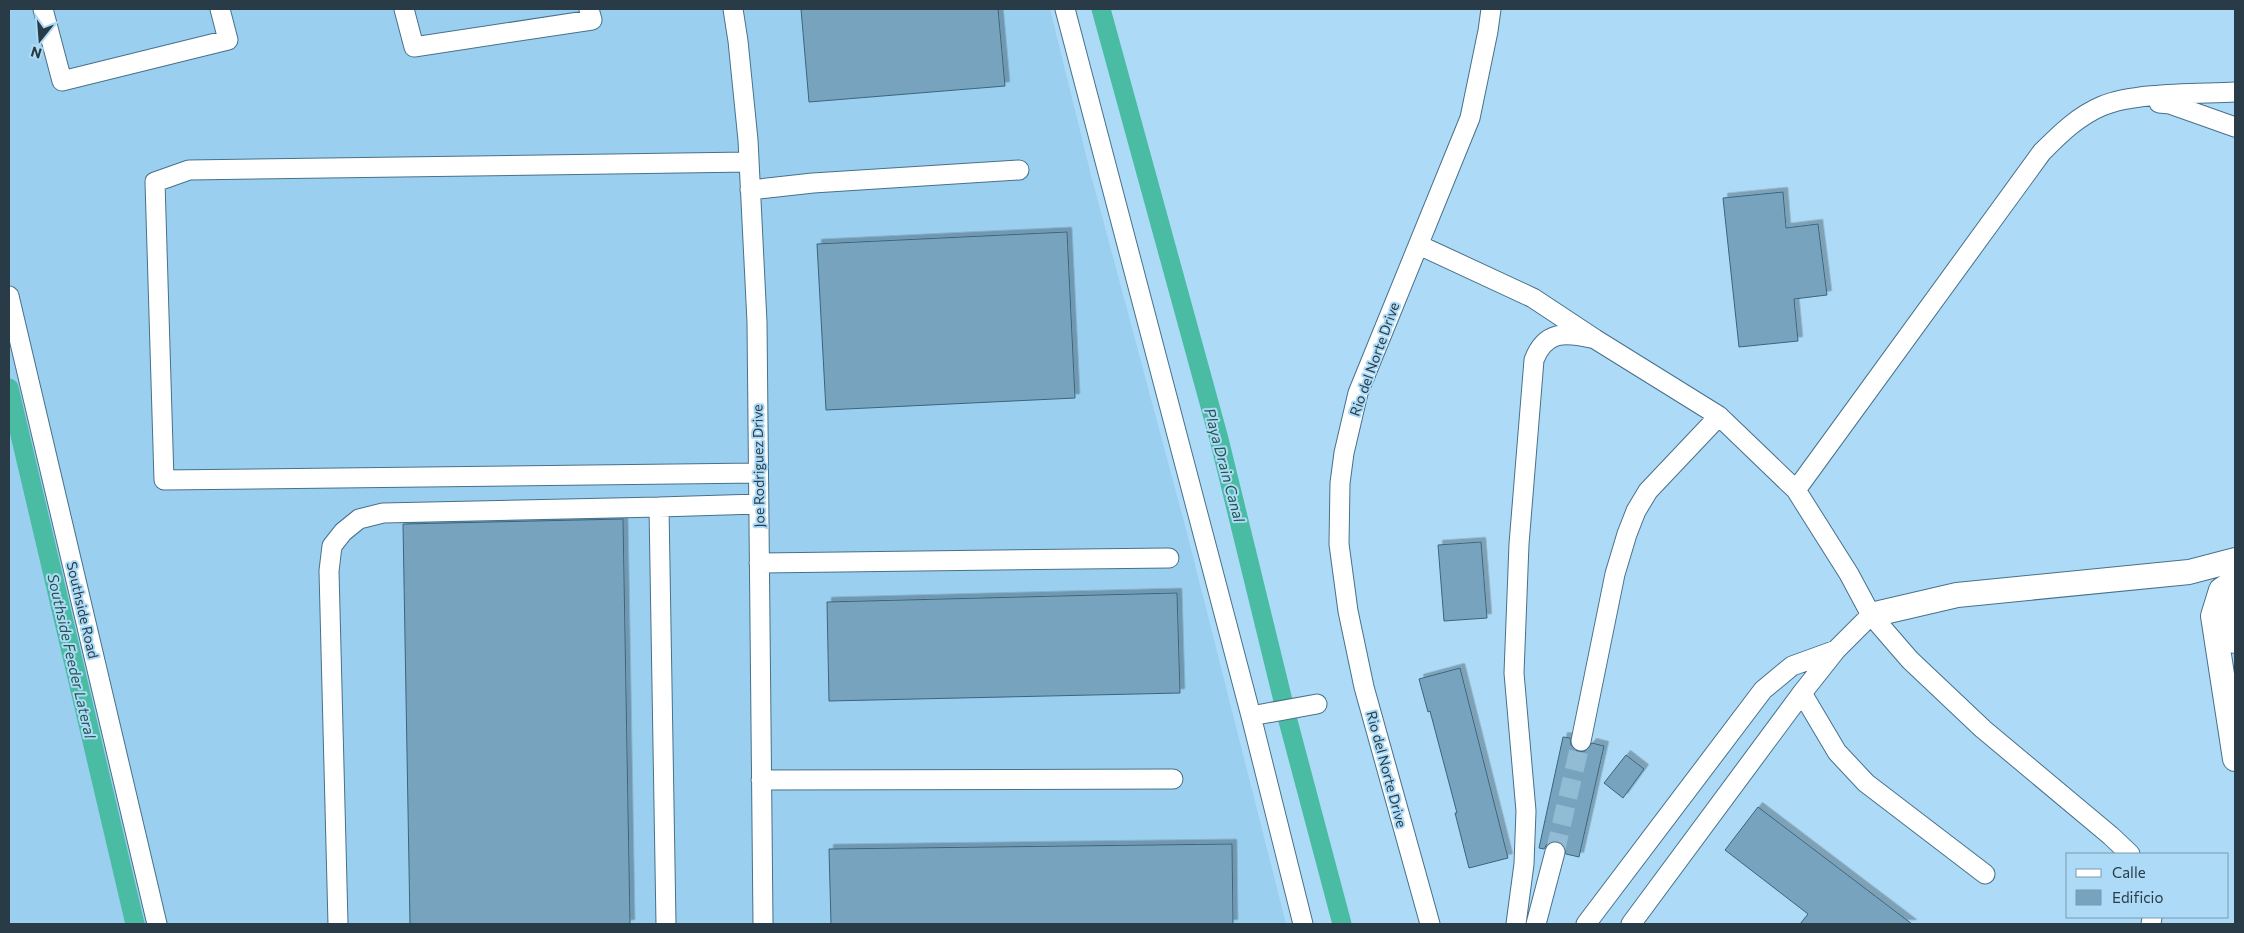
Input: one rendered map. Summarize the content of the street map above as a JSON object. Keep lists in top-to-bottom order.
{
  "streets": {
    "street": ["Rio del Norte Drive", "Joe Rodriguez Drive", "Southside Road"]
  },
  "water": ["Playa Drain Canal", "Southside Feeder Lateral"],
  "legend": ["Calle", "Edificio"],
  "north": "bottom"
}
